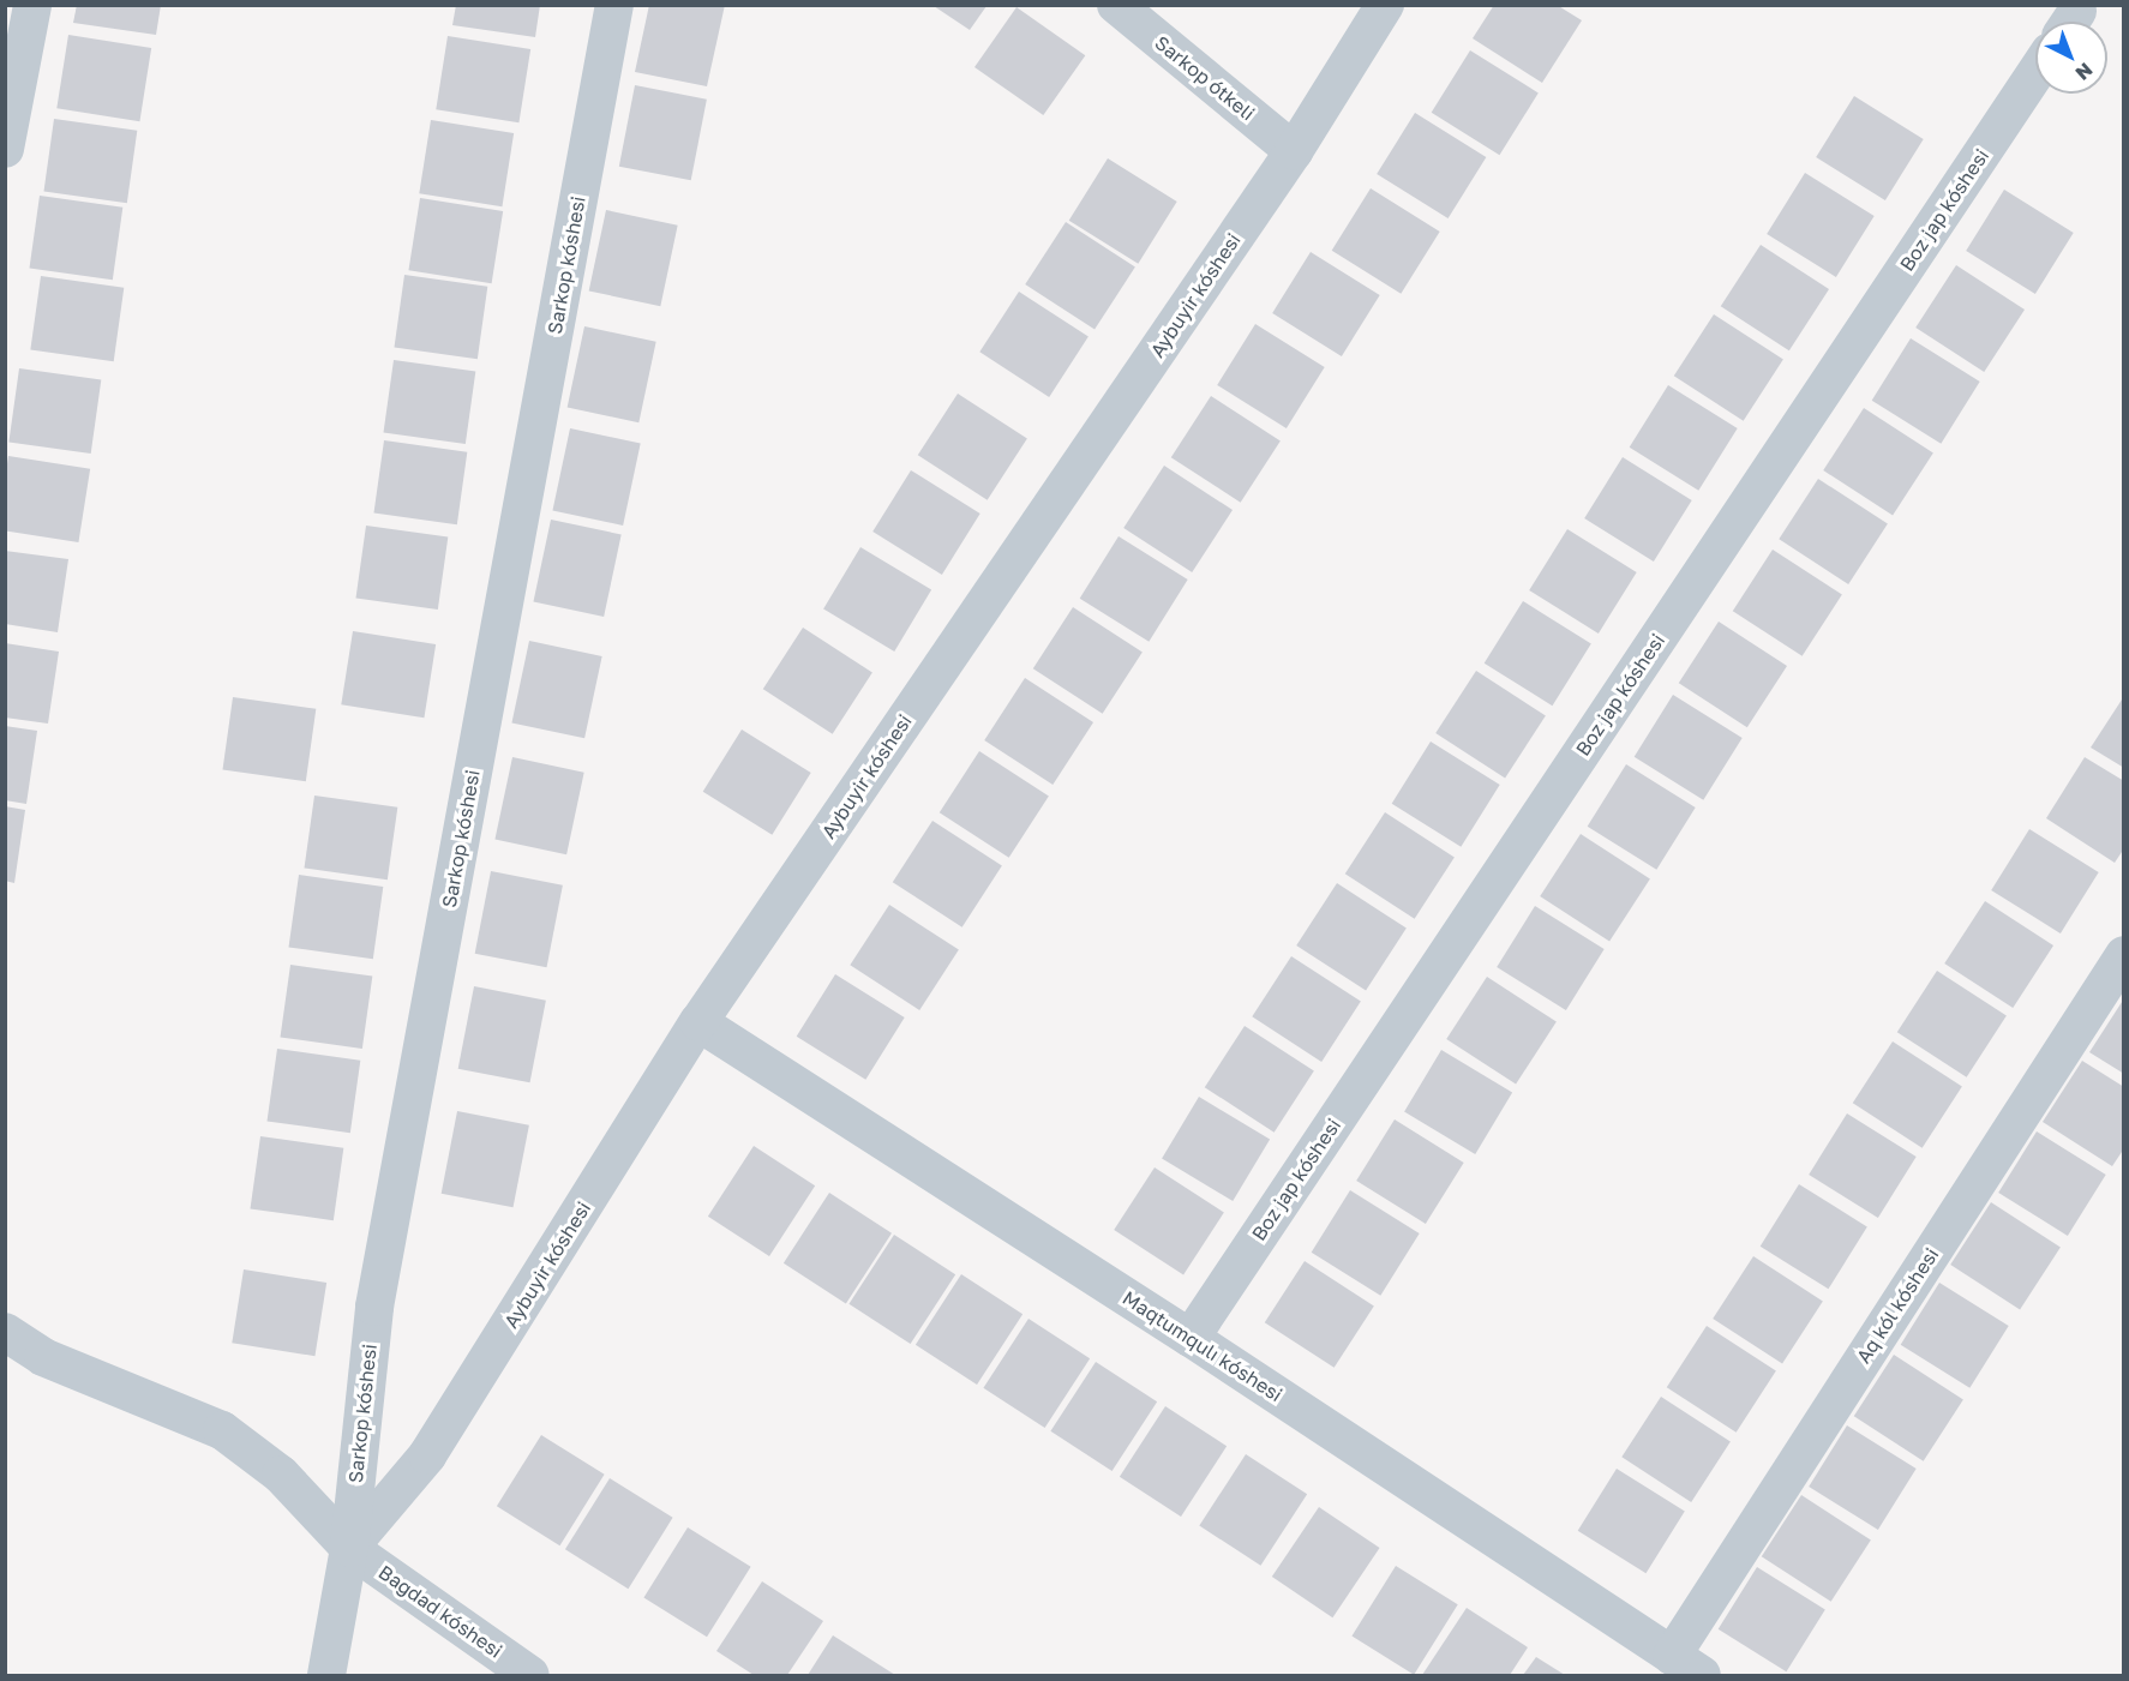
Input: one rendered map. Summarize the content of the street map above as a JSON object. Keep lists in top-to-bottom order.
{
  "streets": {
    "street": [
      "Sarkop ótkeli",
      "Boz jap kóshesi",
      "Sarkop kóshesi",
      "Aybuyir kóshesi",
      "Aq kól kóshesi",
      "Maqtumqulı kóshesi",
      "Bagdad kóshesi"
    ]
  },
  "crossings": [
    ["Sarkop ótkeli", "Aybuyir kóshesi"],
    ["Boz jap kóshesi", "Maqtumqulı kóshesi"],
    ["Sarkop kóshesi", "Aybuyir kóshesi"],
    ["Sarkop kóshesi", "Bagdad kóshesi"],
    ["Aybuyir kóshesi", "Maqtumqulı kóshesi"],
    ["Aybuyir kóshesi", "Bagdad kóshesi"],
    ["Aq kól kóshesi", "Maqtumqulı kóshesi"]
  ],
  "north": "bottom right"
}
